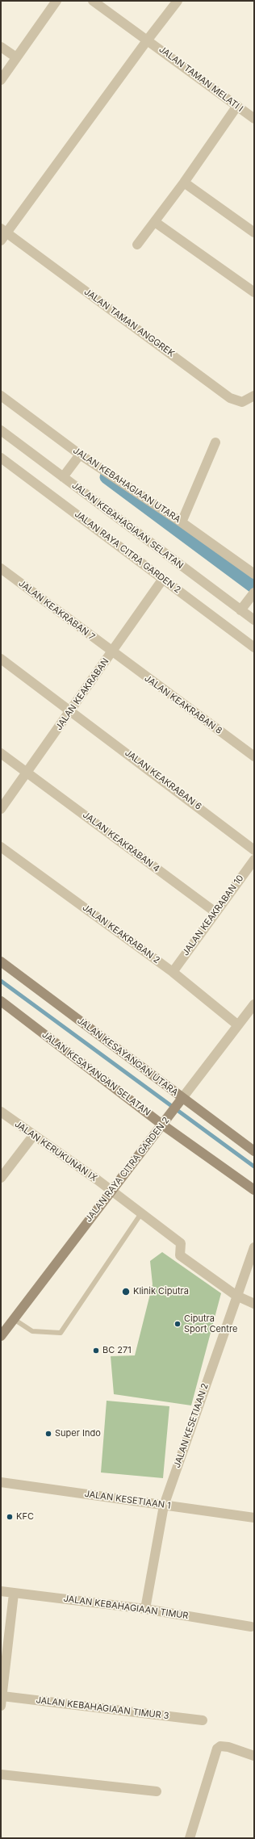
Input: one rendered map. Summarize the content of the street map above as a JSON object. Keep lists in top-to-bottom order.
{
  "streets": {
    "street": [
      "JALAN TAMAN MELATI I",
      "JALAN TAMAN ANGGREK",
      "JALAN KEBAHAGIAAN UTARA",
      "JALAN KEBAHAGIAAN SELATAN",
      "JALAN RAYA CITRA GARDEN 2",
      "JALAN KEAKRABAN 7",
      "JALAN KEAKRABAN",
      "JALAN KEAKRABAN 8",
      "JALAN KEAKRABAN 6",
      "JALAN KEAKRABAN 4",
      "JALAN KEAKRABAN 10",
      "JALAN KEAKRABAN 2",
      "JALAN KESAYANGAN UTARA",
      "JALAN KESAYANGAN SELATAN",
      "JALAN KERUKUNAN IX",
      "JALAN KESETIAAN 2",
      "JALAN KESETIAAN 1",
      "JALAN KEBAHAGIAAN TIMUR",
      "JALAN KEBAHAGIAAN TIMUR 3"
    ]
  },
  "crossings": [
    ["JALAN TAMAN MELATI I", "JALAN TAMAN ANGGREK"],
    ["JALAN RAYA CITRA GARDEN 2", "JALAN KEAKRABAN"],
    ["JALAN RAYA CITRA GARDEN 2", "JALAN KEAKRABAN 2"],
    ["JALAN RAYA CITRA GARDEN 2", "JALAN KESAYANGAN UTARA"],
    ["JALAN RAYA CITRA GARDEN 2", "JALAN KESAYANGAN SELATAN"],
    ["JALAN RAYA CITRA GARDEN 2", "JALAN KERUKUNAN IX"],
    ["JALAN KEAKRABAN 7", "JALAN KEAKRABAN"],
    ["JALAN KEAKRABAN 7", "JALAN KEAKRABAN 8"],
    ["JALAN KEAKRABAN", "JALAN KEAKRABAN 8"],
    ["JALAN KEAKRABAN", "JALAN KEAKRABAN 6"],
    ["JALAN KEAKRABAN", "JALAN KEAKRABAN 4"],
    ["JALAN KEAKRABAN 4", "JALAN KEAKRABAN 10"],
    ["JALAN KEAKRABAN 10", "JALAN KEAKRABAN 2"],
    ["JALAN KERUKUNAN IX", "JALAN KESETIAAN 2"],
    ["JALAN KESETIAAN 2", "JALAN KESETIAAN 1"],
    ["JALAN KESETIAAN 2", "JALAN KEBAHAGIAAN TIMUR"]
  ],
  "places": [
    "Klinik Ciputra",
    "Ciputra Sport Centre",
    "BC 271",
    "Super Indo",
    "KFC"
  ]
}
